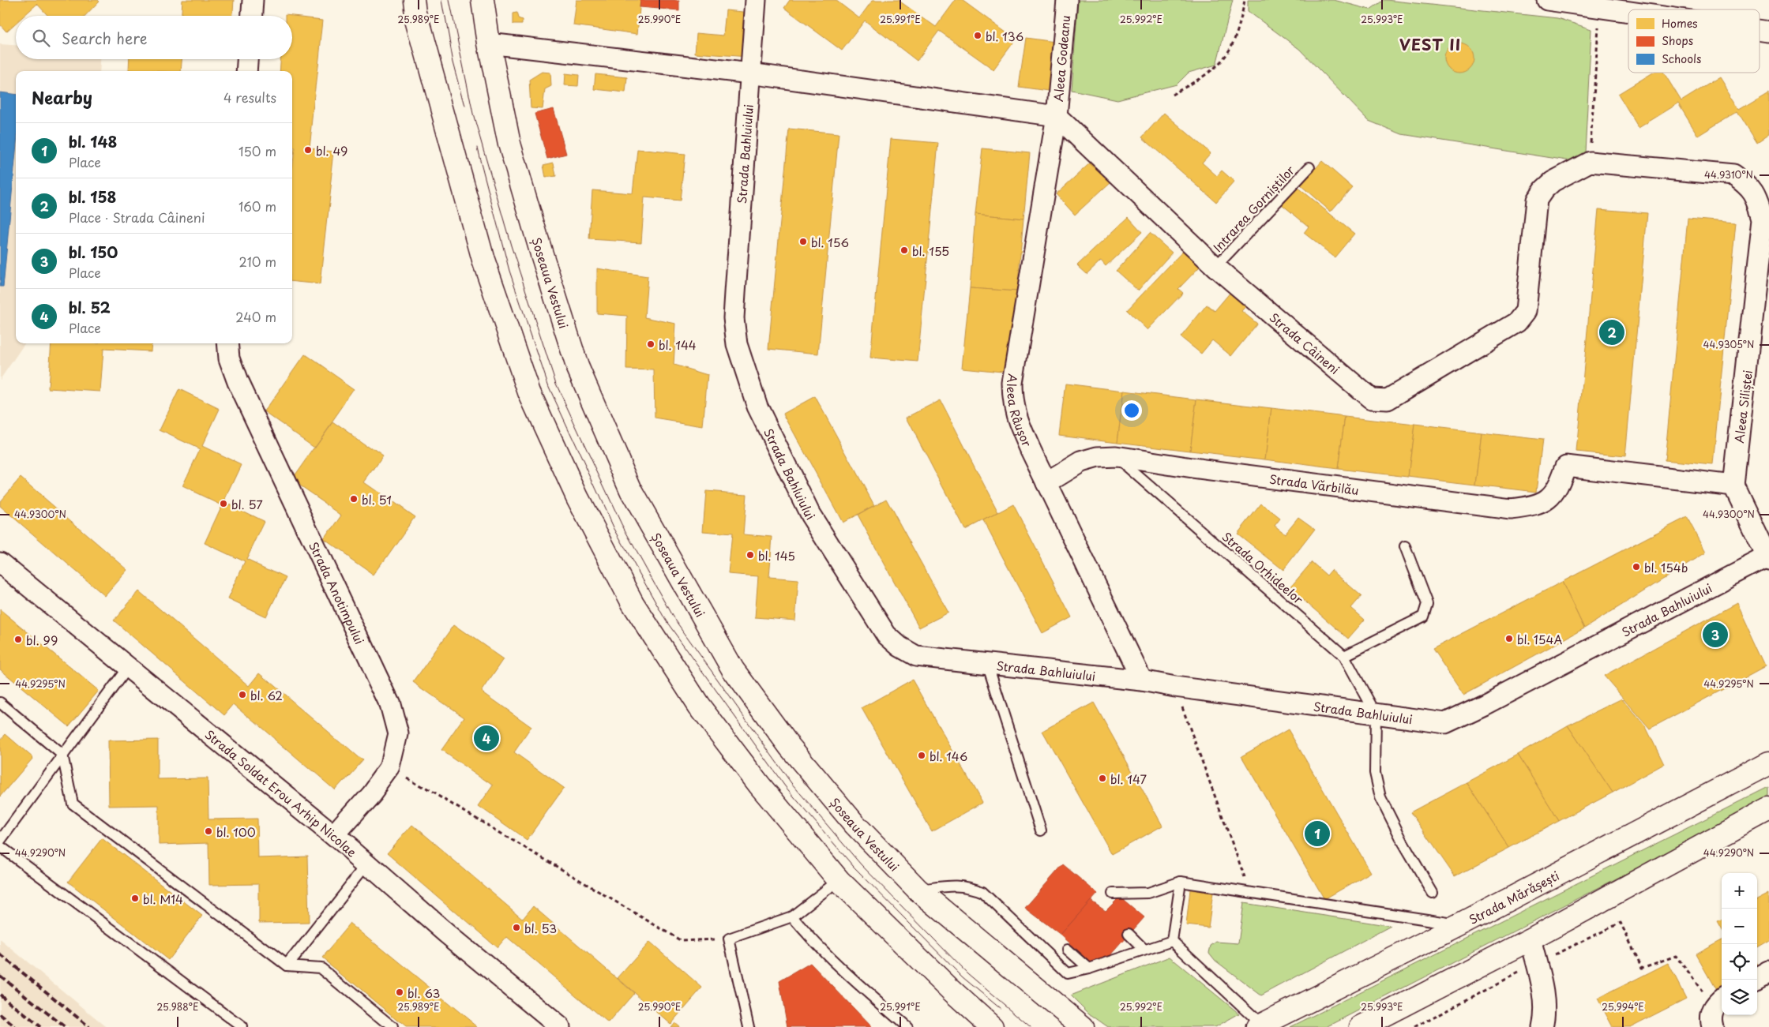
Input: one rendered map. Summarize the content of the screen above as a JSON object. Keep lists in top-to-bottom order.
{
  "streets": {
    "main road": ["Șoseaua Vestului", "Strada Mărășești"],
    "street": [
      "Aleea Godeanu",
      "Strada Bahluiului",
      "Strada Câineni",
      "Aleea Siliștei",
      "Aleea Râușor",
      "Strada Vărbilău",
      "Strada Anotimpului",
      "Strada Soldat Erou Arhip Nicolae"
    ],
    "lane": ["Intrarea Gorniștilor", "Strada Orhideelor"]
  },
  "crossings": [
    ["Aleea Godeanu", "Strada Câineni"],
    ["Aleea Godeanu", "Aleea Râușor"],
    ["Strada Bahluiului", "Aleea Râușor"],
    ["Strada Bahluiului", "Strada Orhideelor"],
    ["Intrarea Gorniștilor", "Strada Câineni"],
    ["Strada Câineni", "Aleea Siliștei"],
    ["Strada Câineni", "Aleea Râușor"],
    ["Aleea Siliștei", "Strada Vărbilău"],
    ["Aleea Râușor", "Strada Vărbilău"],
    ["Strada Vărbilău", "Strada Orhideelor"],
    ["Strada Anotimpului", "Strada Soldat Erou Arhip Nicolae"]
  ],
  "districts": ["VEST II"],
  "places": [
    "bl. 136",
    "bl. 49",
    "bl. 156",
    "bl. 155",
    "bl. 144",
    "bl. 51",
    "bl. 57",
    "bl. 145",
    "bl. 154b",
    "bl. 154A",
    "bl. 99",
    "bl. 62",
    "bl. 146",
    "bl. 147",
    "bl. 100",
    "bl. M14",
    "bl. 53",
    "bl. 63"
  ],
  "legend": ["Homes", "Shops", "Schools"],
  "page": {
    "search": "Search here",
    "heading": ["Nearby", "4 results"],
    "list": [
      {
        "mark": "1",
        "name": "bl. 148",
        "note": "Place",
        "value": "150 m"
      },
      {
        "mark": "2",
        "name": "bl. 158",
        "note": "Place · Strada Câineni",
        "value": "160 m"
      },
      {
        "mark": "3",
        "name": "bl. 150",
        "note": "Place",
        "value": "210 m"
      },
      {
        "mark": "4",
        "name": "bl. 52",
        "note": "Place",
        "value": "240 m"
      }
    ],
    "pins": [
      "2",
      "3",
      "4",
      "1"
    ],
    "map_buttons": ["+", "−"]
  },
  "coordinates": [
    "25.989°E",
    "25.990°E",
    "25.991°E",
    "25.992°E",
    "25.993°E",
    "44.9310°N",
    "44.9305°N",
    "44.9300°N",
    "44.9295°N",
    "44.9290°N",
    "25.988°E",
    "25.994°E"
  ]
}
